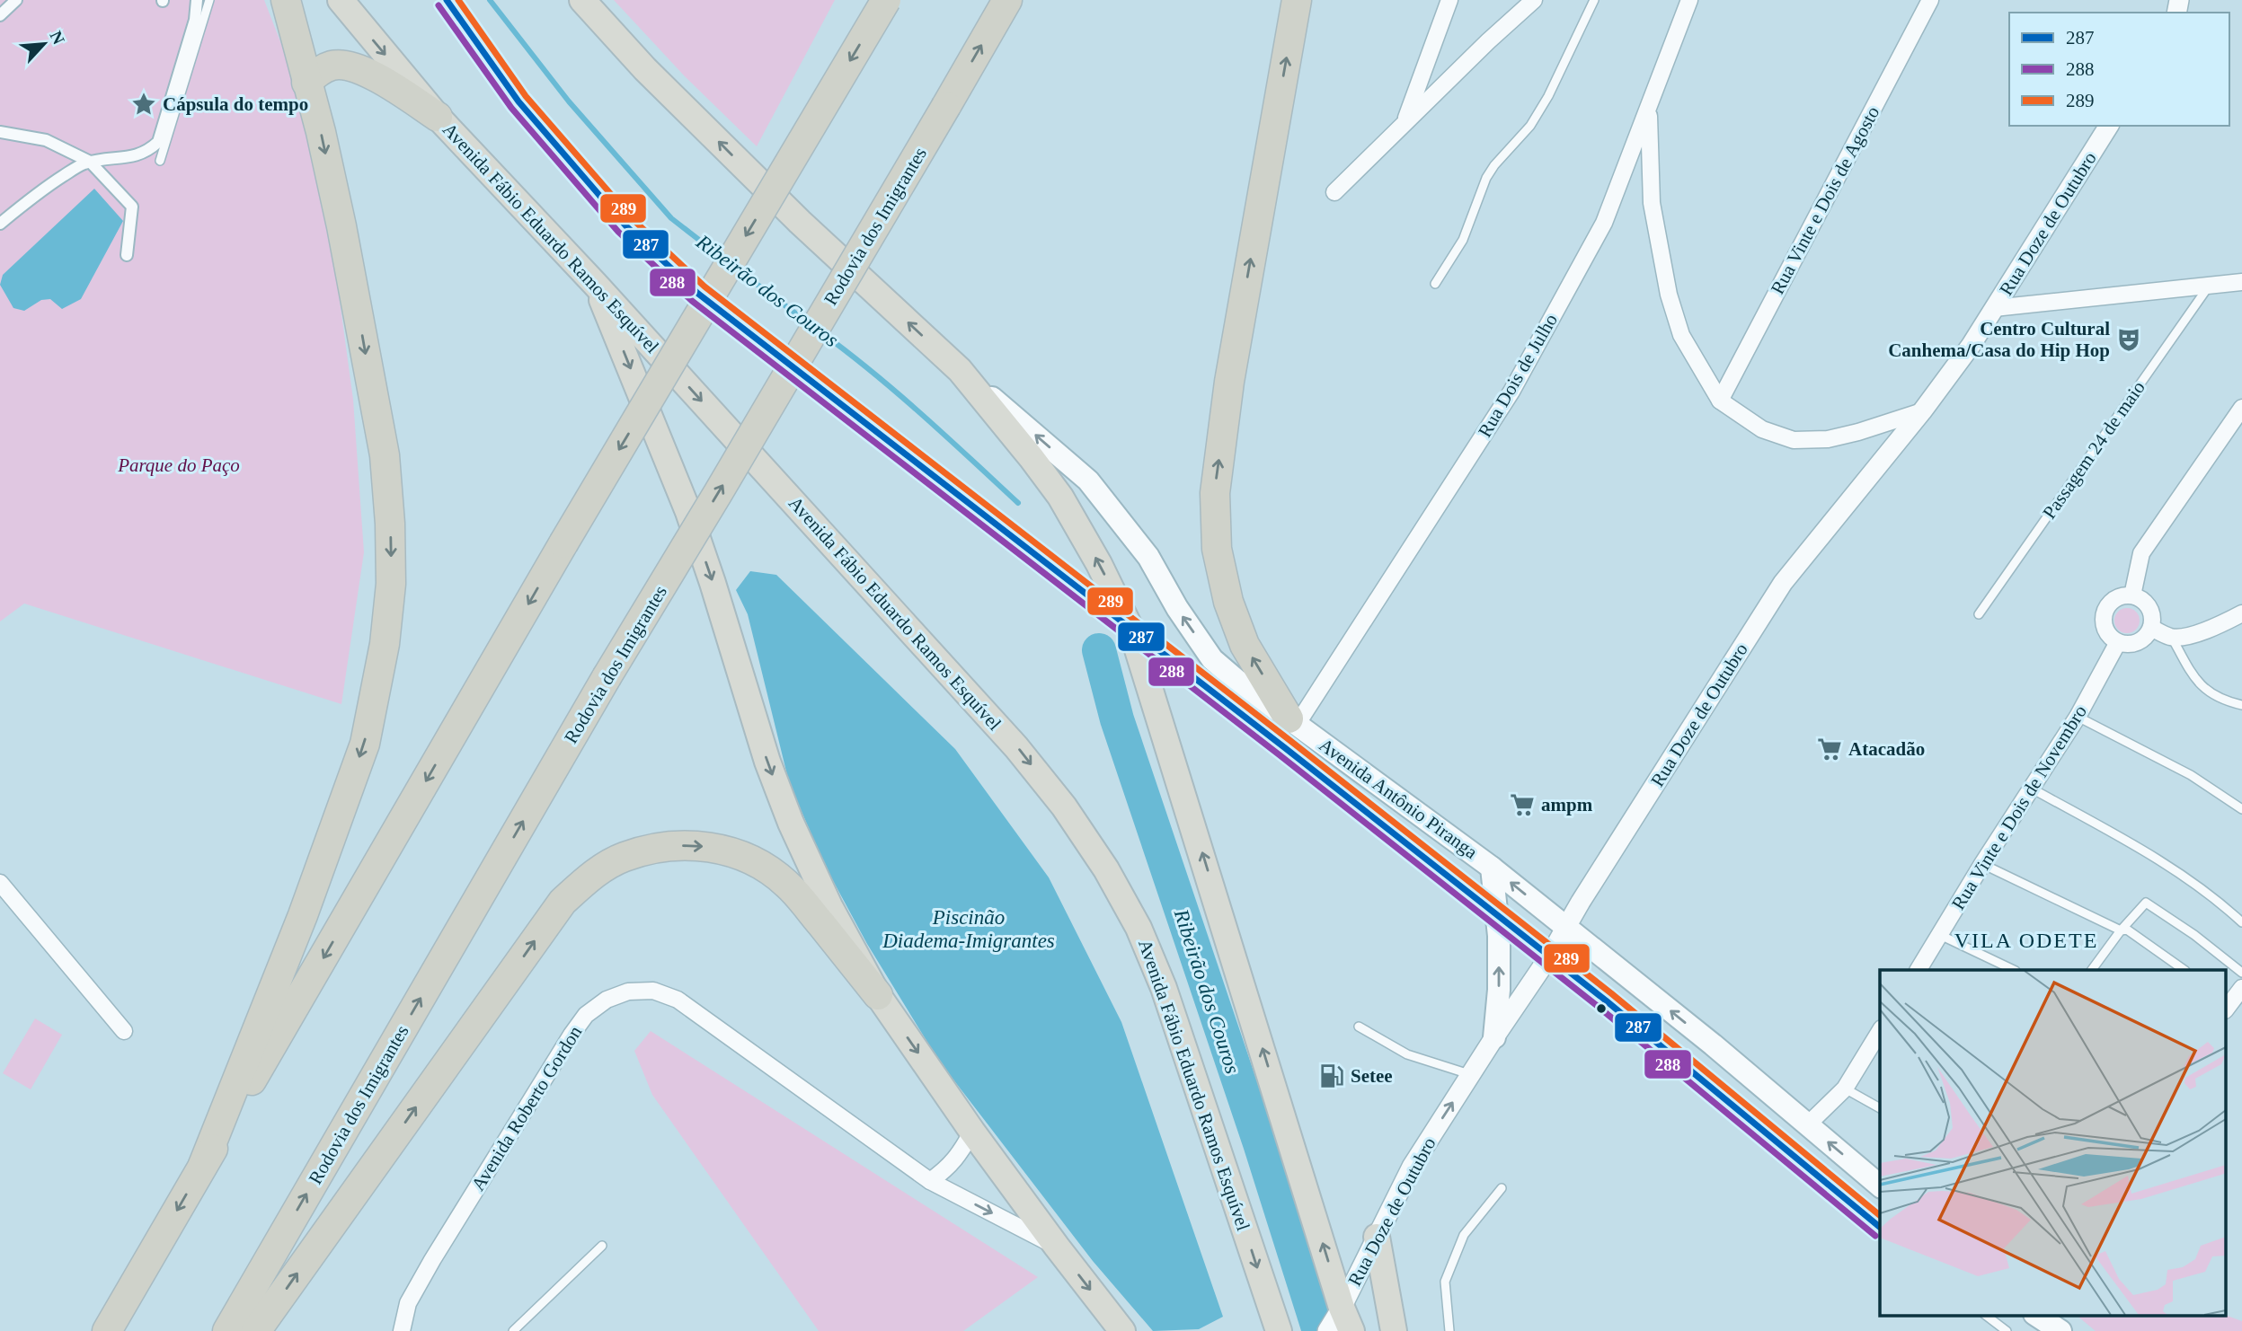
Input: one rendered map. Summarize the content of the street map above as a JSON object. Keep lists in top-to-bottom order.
{
  "streets": {
    "highway": ["Rodovia dos Imigrantes", "Avenida Fábio Eduardo Ramos Esquível"],
    "main road": ["Avenida Antônio Piranga"],
    "street": [
      "Rua Vinte e Dois de Agosto",
      "Rua Doze de Outubro",
      "Rua Dois de Julho",
      "Rua Vinte e Dois de Novembro",
      "Avenida Roberto Gordon"
    ],
    "lane": ["Passagem 24 de maio"]
  },
  "crossings": [
    ["Rua Doze de Outubro", "Avenida Antônio Piranga"],
    ["Rua Dois de Julho", "Avenida Antônio Piranga"]
  ],
  "one_way": ["Avenida Antônio Piranga"],
  "districts": ["VILA ODETE"],
  "water": ["Ribeirão dos Couros", "Piscinão Diadema-Imigrantes"],
  "parks": ["Parque do Paço"],
  "places": {
    "place": ["Cápsula do tempo"],
    "theatre": ["Centro Cultural Canhema/Casa do Hip Hop"],
    "supermarket": ["Atacadão", "ampm"],
    "fuel station": ["Setee"]
  },
  "lines": ["transit line 287", "transit line 289", "transit line 288"],
  "legend": ["287", "288", "289"],
  "north": "top right"
}
